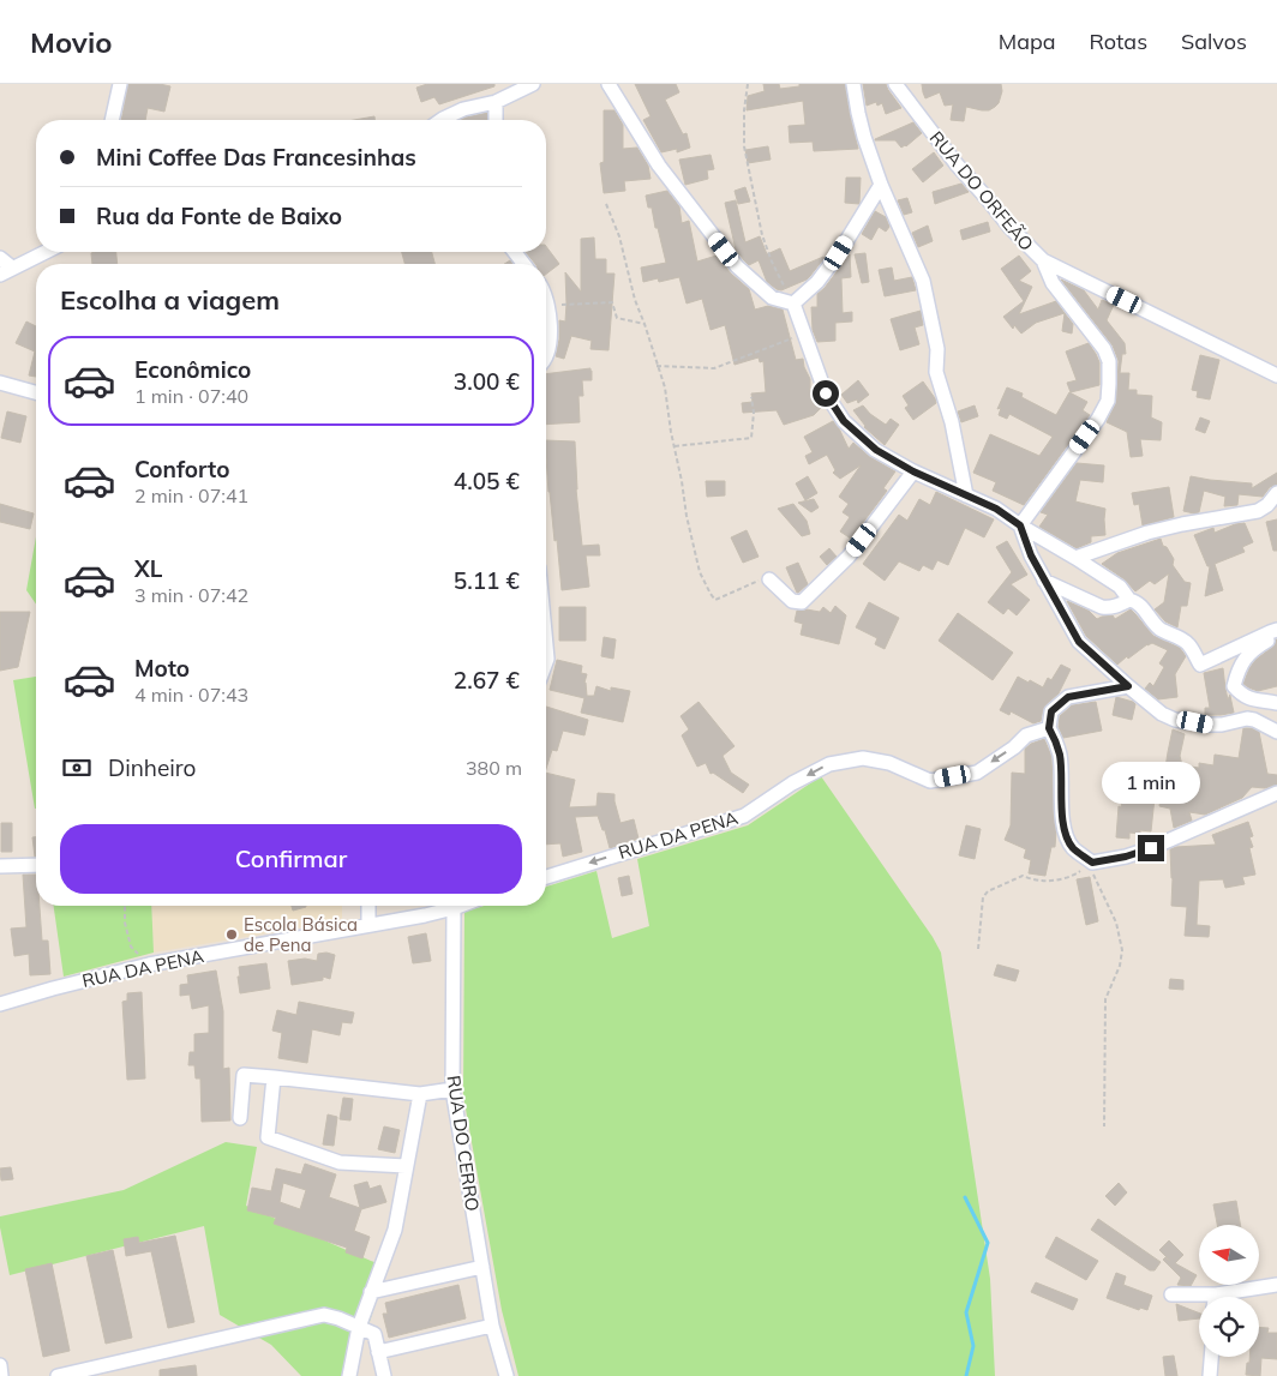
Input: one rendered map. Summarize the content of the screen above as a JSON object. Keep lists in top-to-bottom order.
{
  "streets": {
    "street": ["RUA DO ORFEÃO", "RUA DA PENA", "RUA DO CERRO"]
  },
  "one_way": ["RUA DA PENA"],
  "places": ["Escola Básica de Pena"],
  "north": "left",
  "page": {
    "header": "Movio",
    "nav": ["Mapa", "Rotas", "Salvos"],
    "banner": ["Mini Coffee Das Francesinhas", "Rua da Fonte de Baixo"],
    "heading": "Escolha a viagem",
    "list": [
      {
        "name": "Econômico",
        "note": "1 min · 07:40",
        "value": "3.00 €"
      },
      {
        "name": "Conforto",
        "note": "2 min · 07:41",
        "value": "4.05 €"
      },
      {
        "name": "XL",
        "note": "3 min · 07:42",
        "value": "5.11 €"
      },
      {
        "name": "Moto",
        "note": "4 min · 07:43",
        "value": "2.67 €"
      }
    ],
    "pay": ["Dinheiro", "380 m"],
    "bubble": "1 min",
    "buttons": "Confirmar"
  }
}
